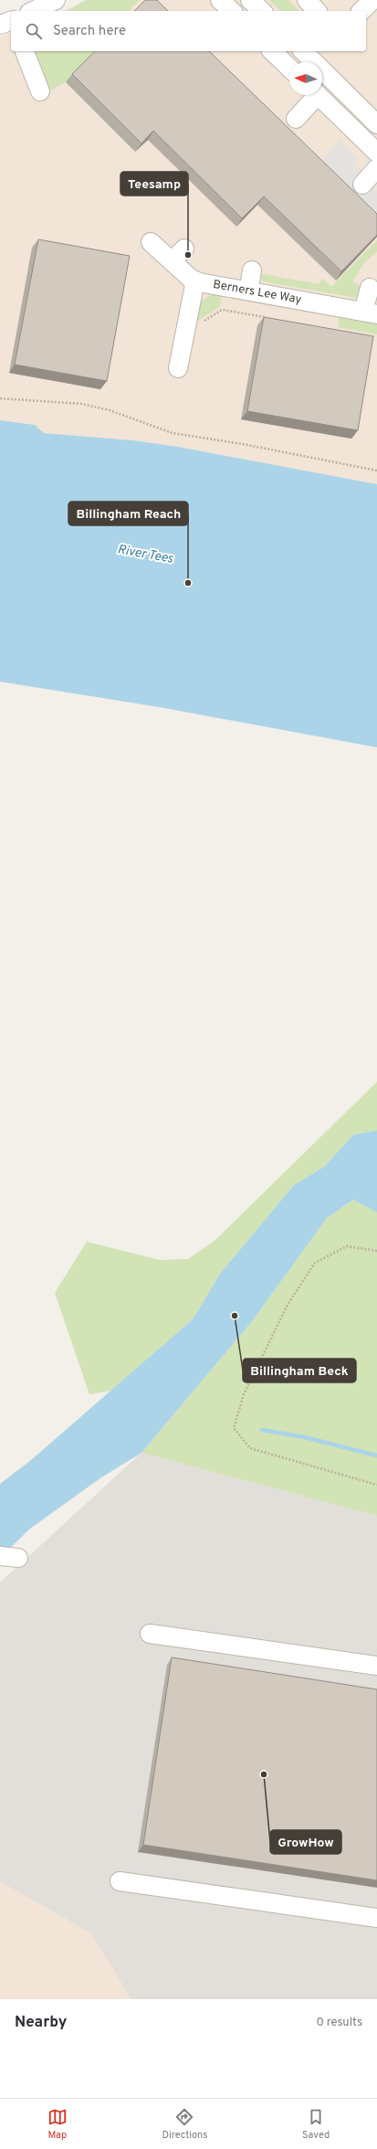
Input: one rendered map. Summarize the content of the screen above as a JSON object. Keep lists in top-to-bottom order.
{
  "streets": {
    "street": ["Berners Lee Way"]
  },
  "water": ["River Tees"],
  "places": [
    "Teesamp",
    "Billingham Reach",
    "Billingham Beck",
    "GrowHow"
  ],
  "north": "left",
  "page": {
    "search": "Search here",
    "heading": ["Nearby", "0 results"],
    "nav": ["Map", "Directions", "Saved"]
  }
}
